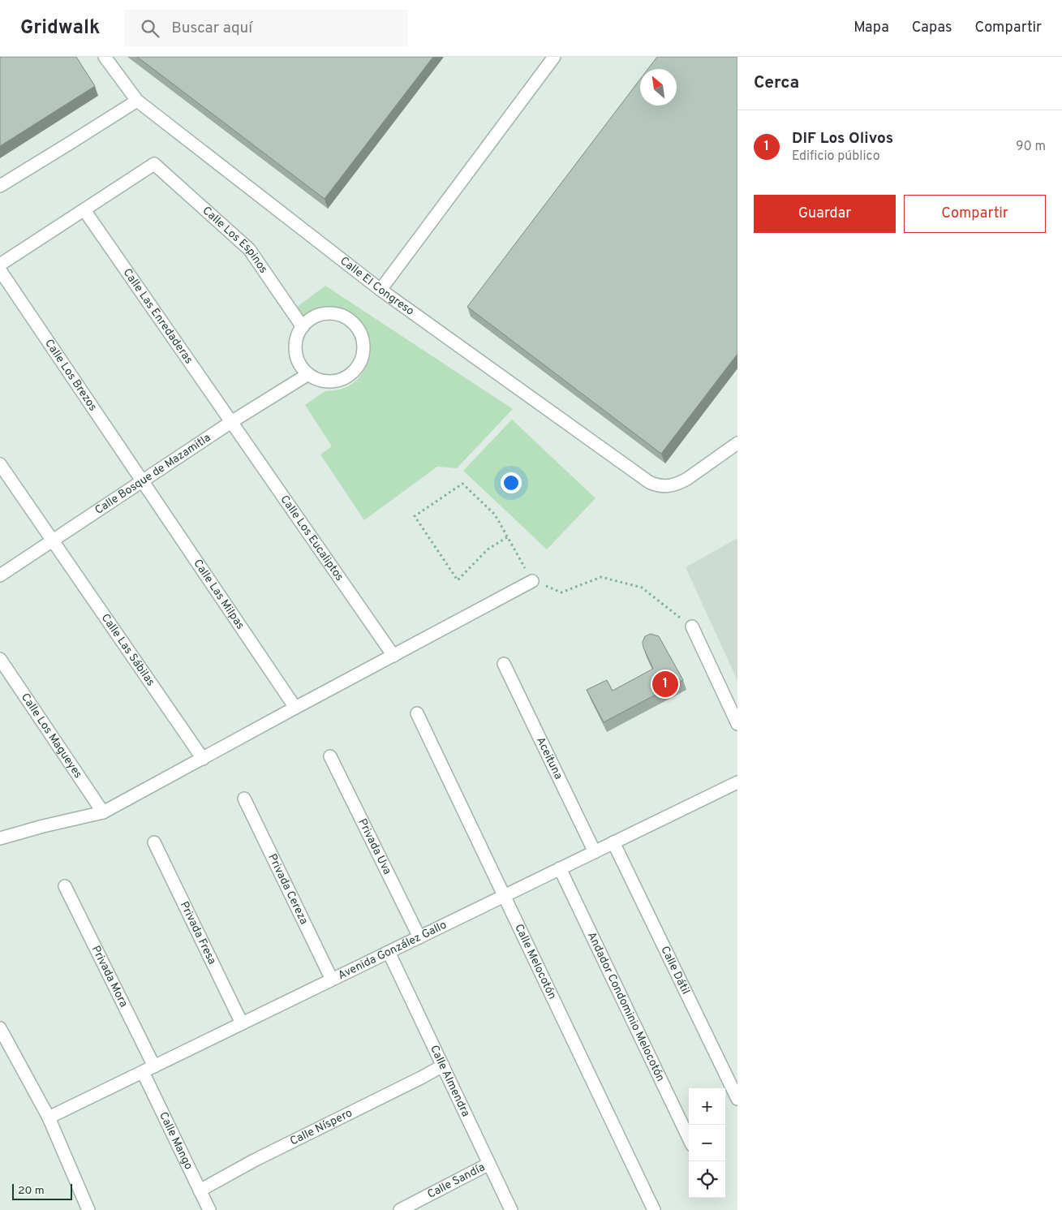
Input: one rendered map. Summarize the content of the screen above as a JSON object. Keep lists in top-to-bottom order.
{
  "streets": {
    "street": [
      "Calle Los Espinos",
      "Calle El Congreso",
      "Calle Las Enredaderas",
      "Calle Los Brezos",
      "Calle Bosque de Mazamitla",
      "Calle Los Eucaliptos",
      "Calle Las Milpas",
      "Calle Las Sábilas",
      "Calle Los Magueyes",
      "Aceituna",
      "Privada Uva",
      "Privada Cereza",
      "Privada Fresa",
      "Avenida González Gallo",
      "Calle Melocotón",
      "Calle Dátil",
      "Privada Mora",
      "Andador Condominio Melocotón",
      "Calle Almendra",
      "Calle Níspero",
      "Calle Mango",
      "Calle Sandía"
    ]
  },
  "crossings": [
    ["Calle Los Espinos", "Calle Las Enredaderas"],
    ["Calle Los Espinos", "Calle Bosque de Mazamitla"],
    ["Calle Las Enredaderas", "Calle Bosque de Mazamitla"],
    ["Calle Las Enredaderas", "Calle Los Eucaliptos"],
    ["Calle Los Brezos", "Calle Bosque de Mazamitla"],
    ["Calle Los Brezos", "Calle Las Milpas"],
    ["Calle Bosque de Mazamitla", "Calle Los Eucaliptos"],
    ["Calle Bosque de Mazamitla", "Calle Las Milpas"],
    ["Calle Bosque de Mazamitla", "Calle Las Sábilas"],
    ["Aceituna", "Avenida González Gallo"],
    ["Privada Uva", "Avenida González Gallo"],
    ["Privada Cereza", "Avenida González Gallo"],
    ["Privada Fresa", "Avenida González Gallo"],
    ["Avenida González Gallo", "Calle Melocotón"],
    ["Avenida González Gallo", "Calle Dátil"],
    ["Avenida González Gallo", "Privada Mora"],
    ["Avenida González Gallo", "Andador Condominio Melocotón"],
    ["Avenida González Gallo", "Calle Almendra"],
    ["Avenida González Gallo", "Calle Mango"],
    ["Calle Almendra", "Calle Níspero"],
    ["Calle Almendra", "Calle Sandía"],
    ["Calle Níspero", "Calle Mango"]
  ],
  "scale_bar": "20 m",
  "north": "top left",
  "page": {
    "header": "Gridwalk",
    "search": "Buscar aquí",
    "nav": ["Mapa", "Capas", "Compartir"],
    "heading": "Cerca",
    "list": [
      {
        "mark": "1",
        "name": "DIF Los Olivos",
        "note": "Edificio público",
        "value": "90 m"
      }
    ],
    "buttons": ["Guardar", "Compartir"],
    "pins": "1",
    "map_buttons": ["+", "−"],
    "scale": "20 m"
  }
}
